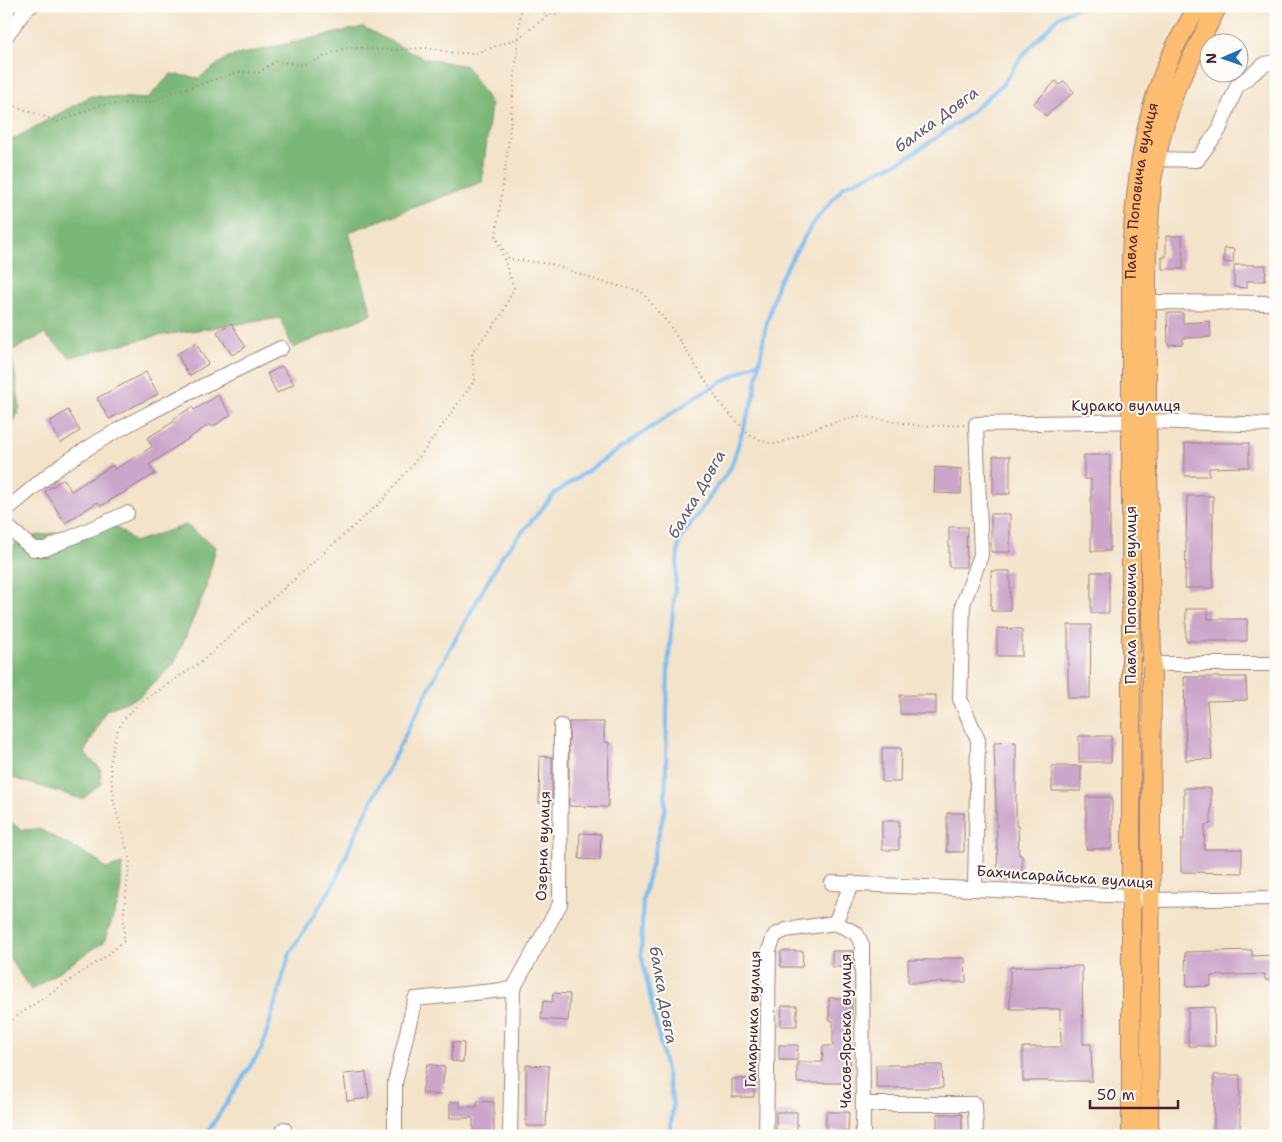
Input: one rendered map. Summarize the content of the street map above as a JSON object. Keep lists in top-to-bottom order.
{
  "streets": {
    "main road": ["Павла Поповича вулиця"],
    "street": [
      "Курако вулиця",
      "Озерна вулиця",
      "Бахчисарайська вулиця",
      "Гамарника вулиця",
      "Часов-Ярська вулиця"
    ]
  },
  "crossings": [
    ["Павла Поповича вулиця", "Курако вулиця"],
    ["Павла Поповича вулиця", "Бахчисарайська вулиця"],
    ["Гамарника вулиця", "Часов-Ярська вулиця"]
  ],
  "water": ["балка Довга"],
  "scale_bar": "50 m",
  "north": "left"
}
